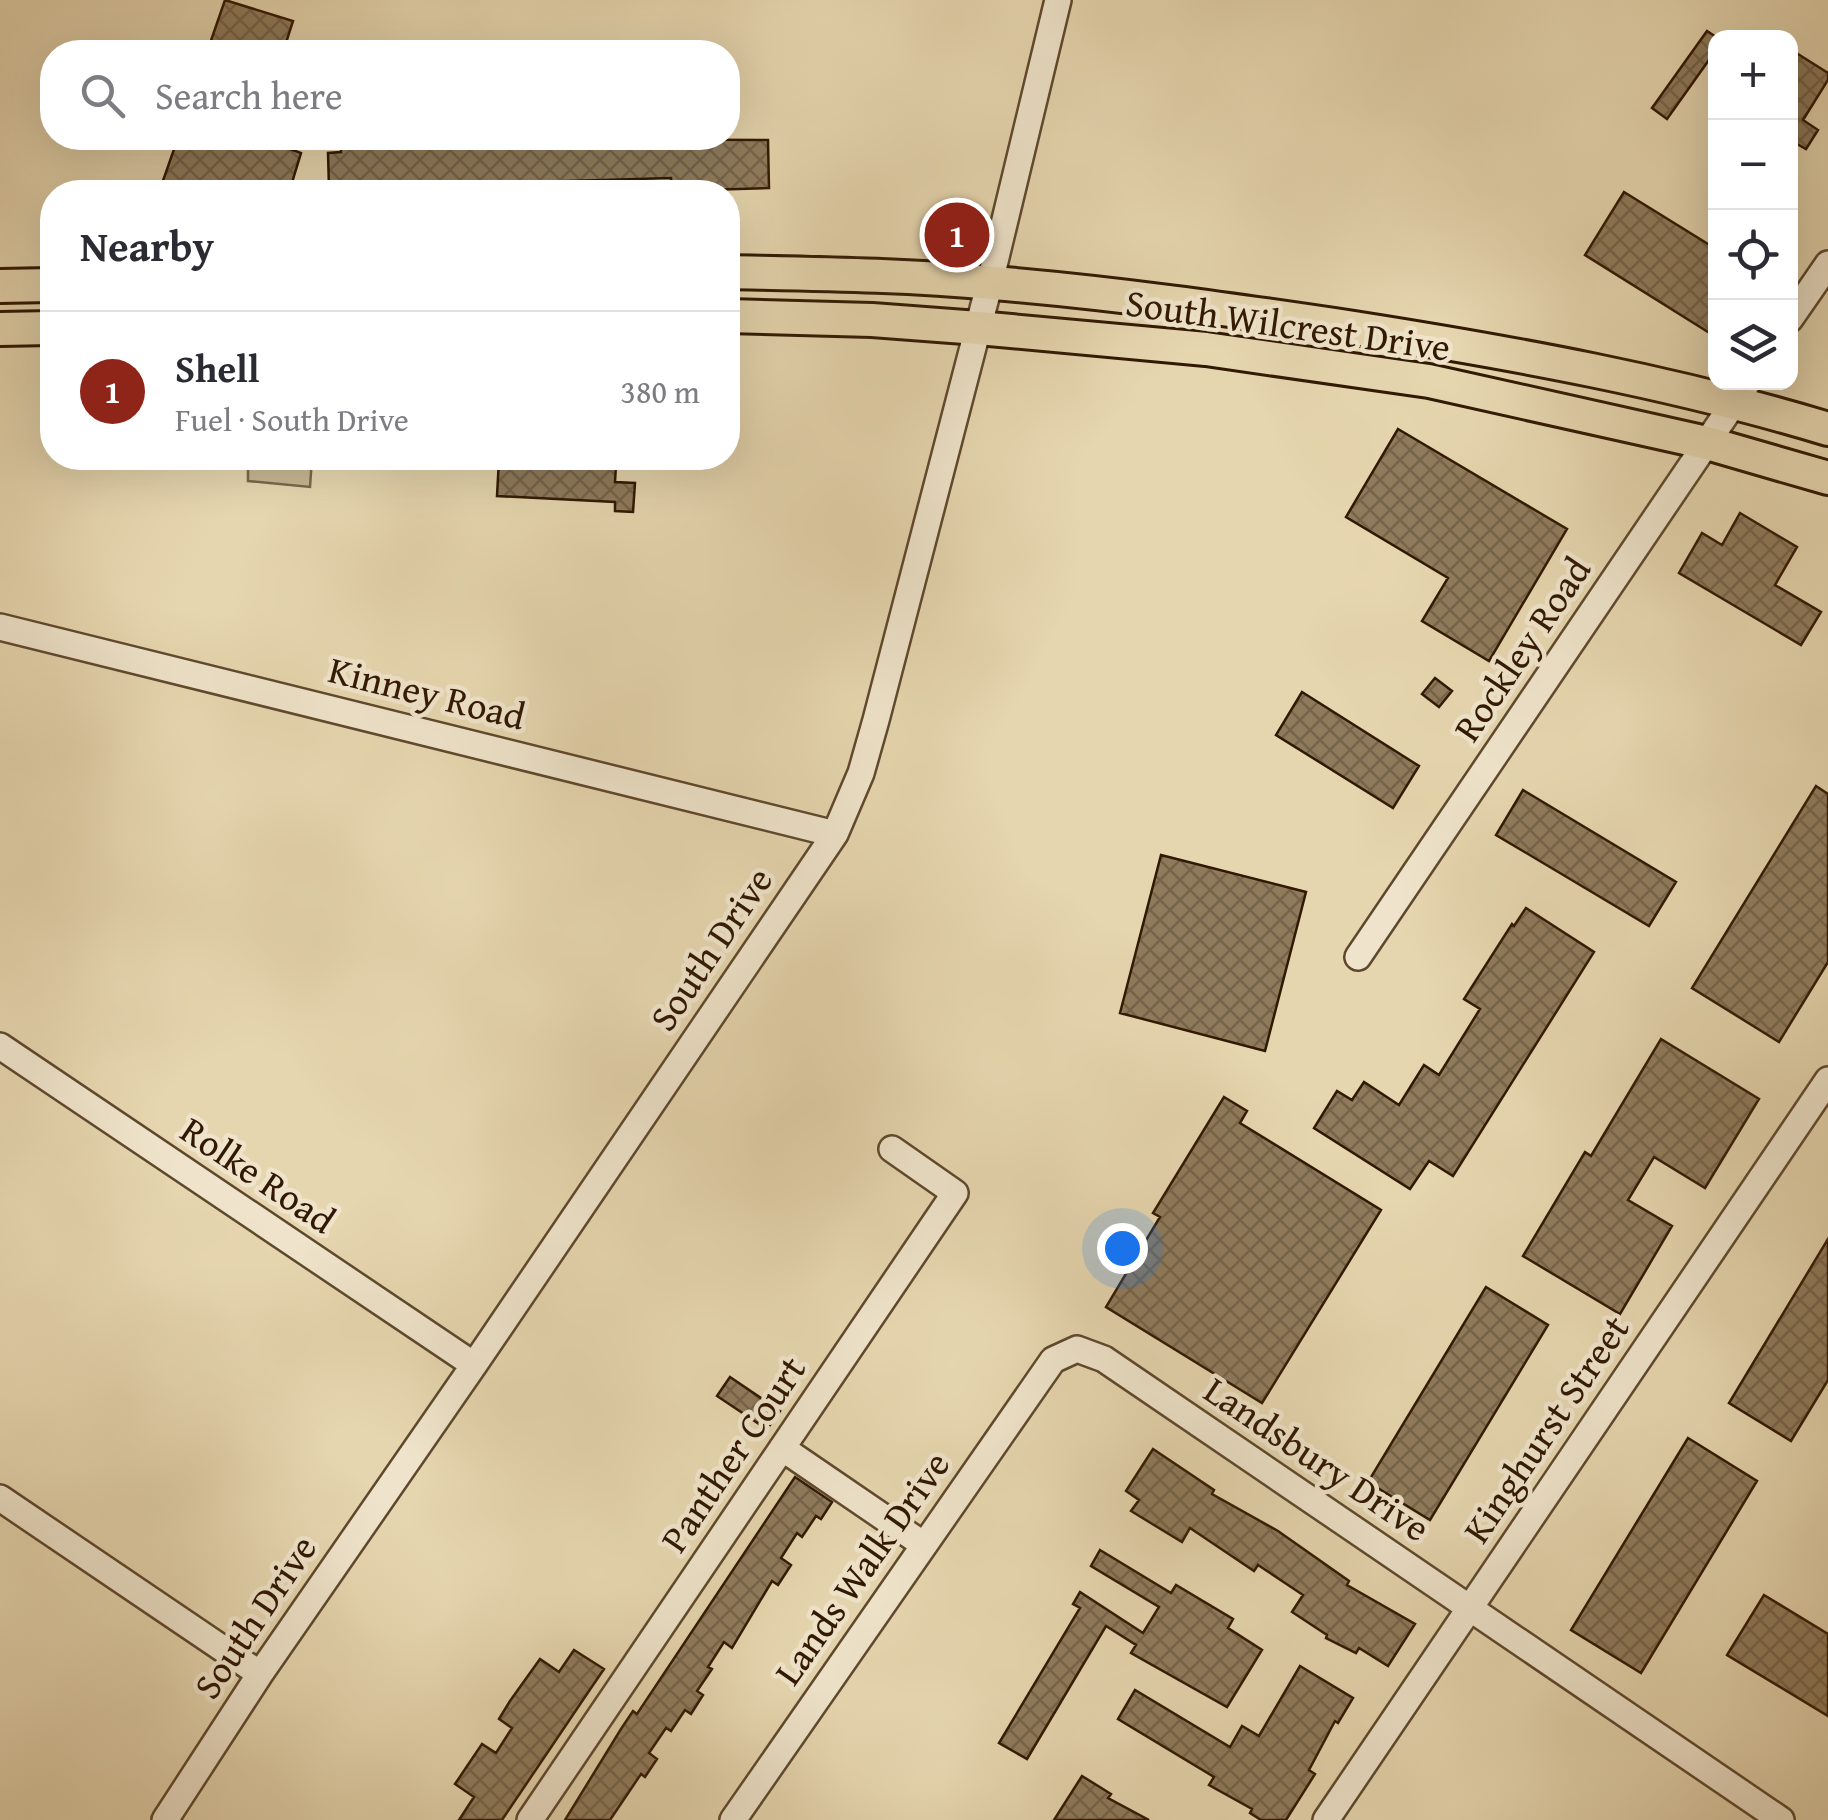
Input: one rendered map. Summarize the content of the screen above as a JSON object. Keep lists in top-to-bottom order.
{
  "streets": {
    "main road": ["South Wilcrest Drive"],
    "street": [
      "Rockley Road",
      "Kinney Road",
      "South Drive",
      "Rolke Road",
      "Kinghurst Street",
      "Panther Court",
      "Landsbury Drive",
      "Lands Walk Drive"
    ]
  },
  "crossings": [
    ["South Wilcrest Drive", "Rockley Road"],
    ["South Wilcrest Drive", "South Drive"],
    ["Kinney Road", "South Drive"],
    ["South Drive", "Rolke Road"],
    ["Kinghurst Street", "Landsbury Drive"],
    ["Landsbury Drive", "Lands Walk Drive"]
  ],
  "page": {
    "map_buttons": ["+", "−"],
    "search": "Search here",
    "heading": "Nearby",
    "pins": "1",
    "list": [
      {
        "mark": "1",
        "name": "Shell",
        "note": "Fuel · South Drive",
        "value": "380 m"
      }
    ]
  }
}
